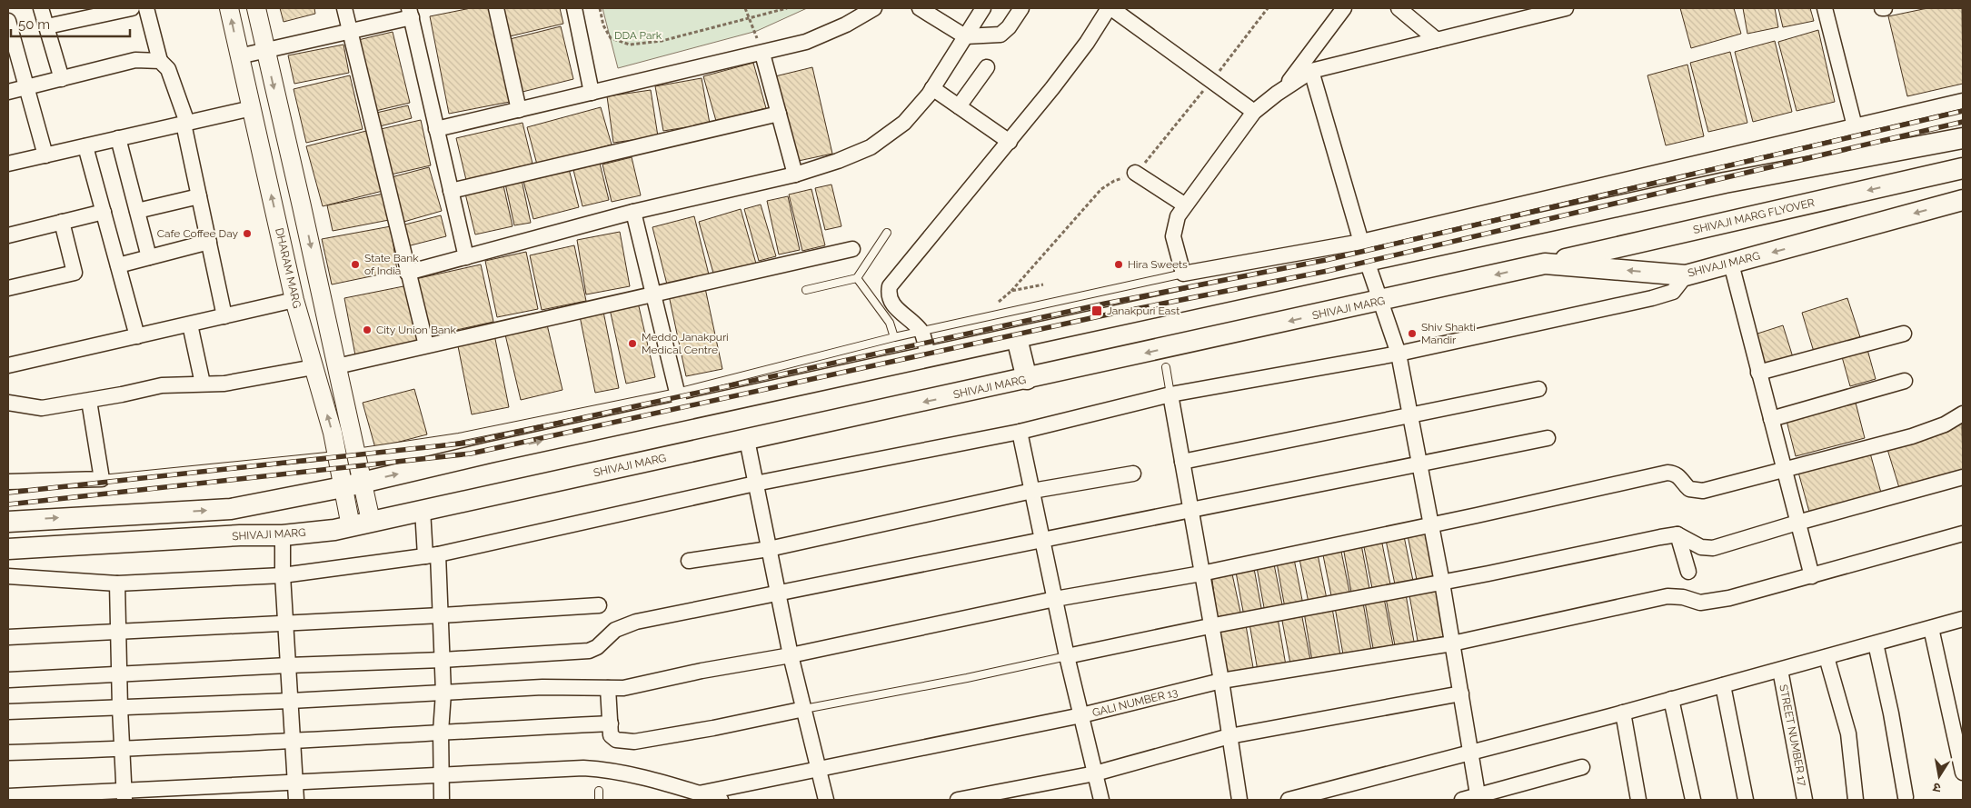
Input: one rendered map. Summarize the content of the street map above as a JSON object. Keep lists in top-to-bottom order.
{
  "streets": {
    "main road": ["SHIVAJI MARG FLYOVER", "SHIVAJI MARG"],
    "street": ["DHARAM MARG", "GALI NUMBER 13", "STREET NUMBER 17"]
  },
  "crossings": [
    ["SHIVAJI MARG FLYOVER", "SHIVAJI MARG"],
    ["SHIVAJI MARG", "DHARAM MARG"]
  ],
  "parks": ["DDA Park"],
  "places": {
    "other": [
      "Cafe Coffee Day",
      "State Bank of India",
      "Hira Sweets",
      "City Union Bank",
      "Shiv Shakti Mandir",
      "Meddo Janakpuri Medical Centre"
    ],
    "transit": ["Janakpuri East"]
  },
  "scale_bar": "50 m",
  "north": "bottom"
}
